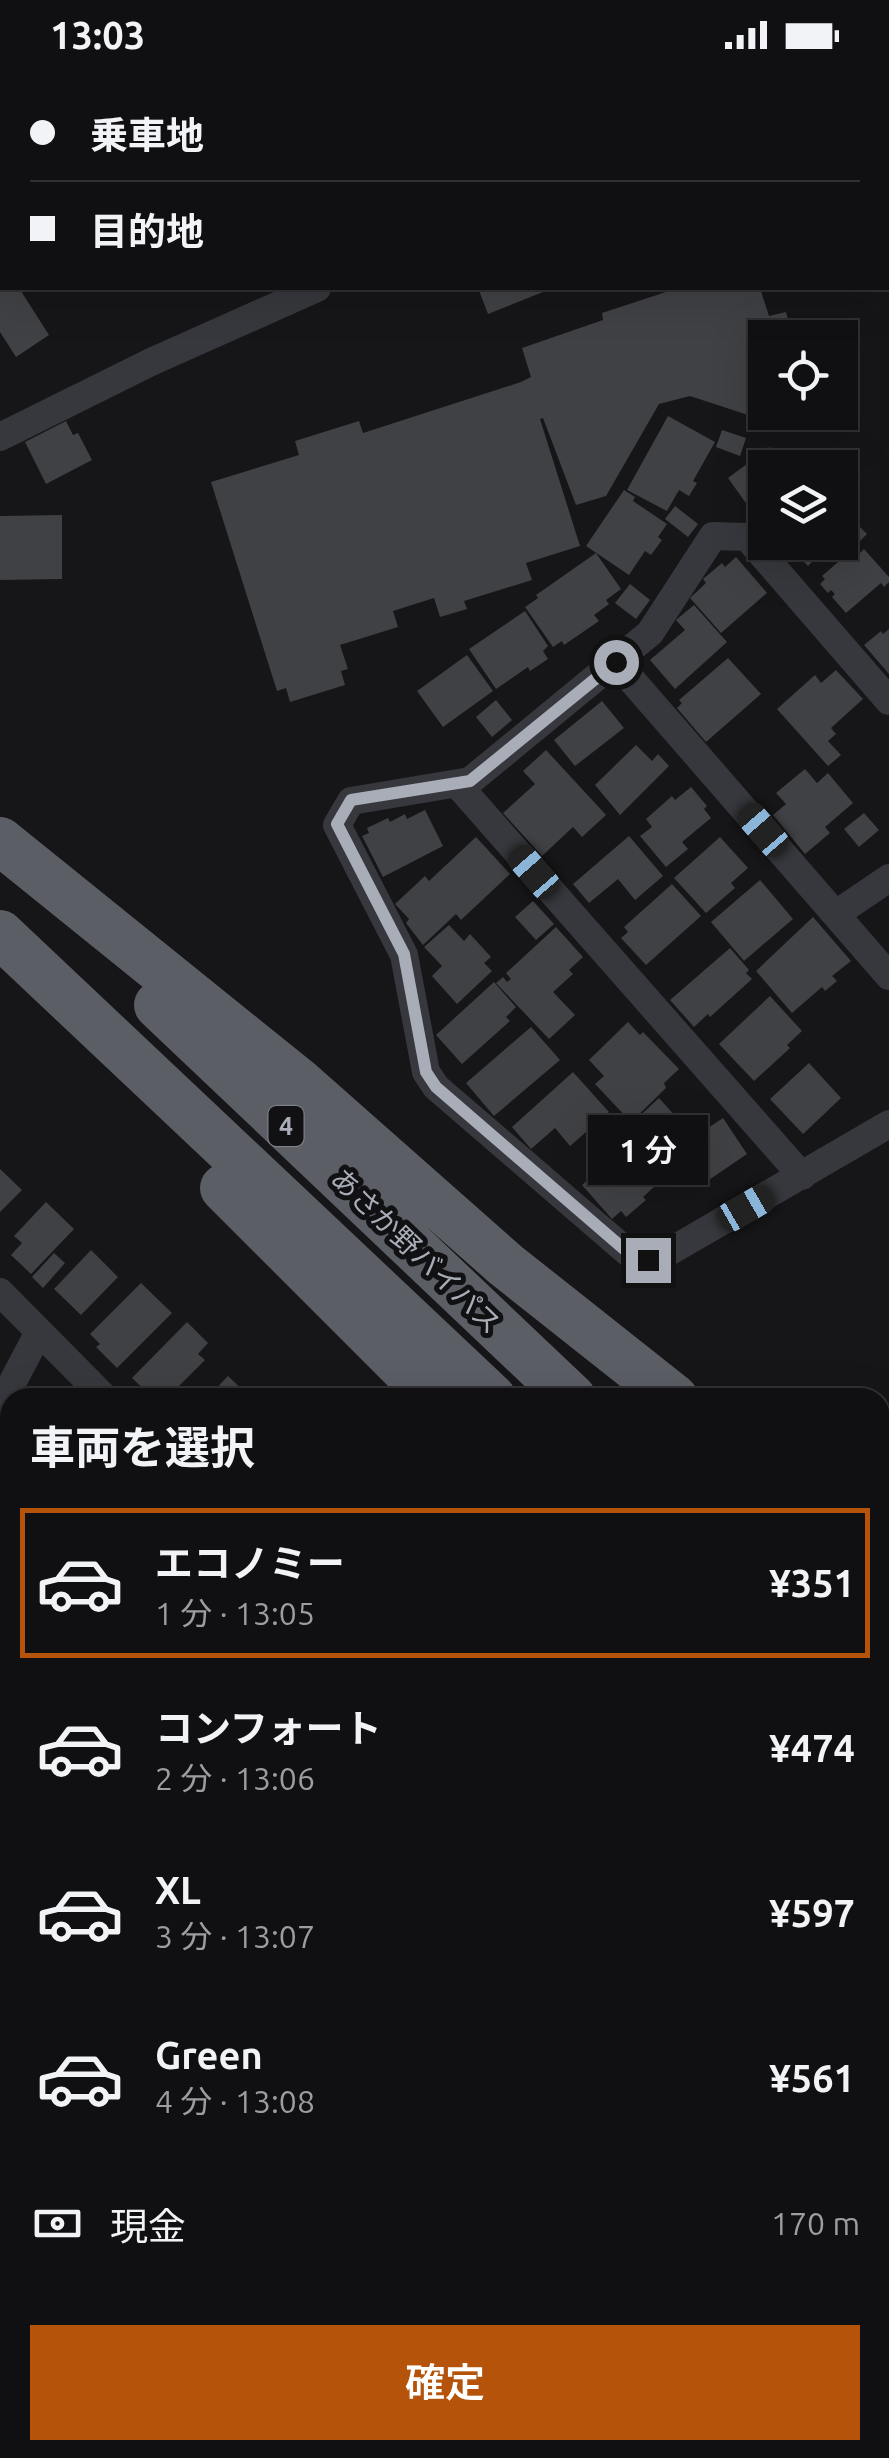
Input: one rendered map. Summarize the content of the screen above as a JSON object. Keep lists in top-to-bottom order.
{
  "streets": {
    "highway": ["4", "あさか野バイパス"]
  },
  "page": {
    "status": "13:03",
    "banner": ["乗車地", "目的地"],
    "bubble": "1 分",
    "heading": "車両を選択",
    "list": [
      {
        "name": "エコノミー",
        "note": "1 分 · 13:05",
        "value": "¥351"
      },
      {
        "name": "コンフォート",
        "note": "2 分 · 13:06",
        "value": "¥474"
      },
      {
        "name": "XL",
        "note": "3 分 · 13:07",
        "value": "¥597"
      },
      {
        "name": "Green",
        "note": "4 分 · 13:08",
        "value": "¥561"
      }
    ],
    "pay": ["現金", "170 m"],
    "buttons": "確定"
  }
}
